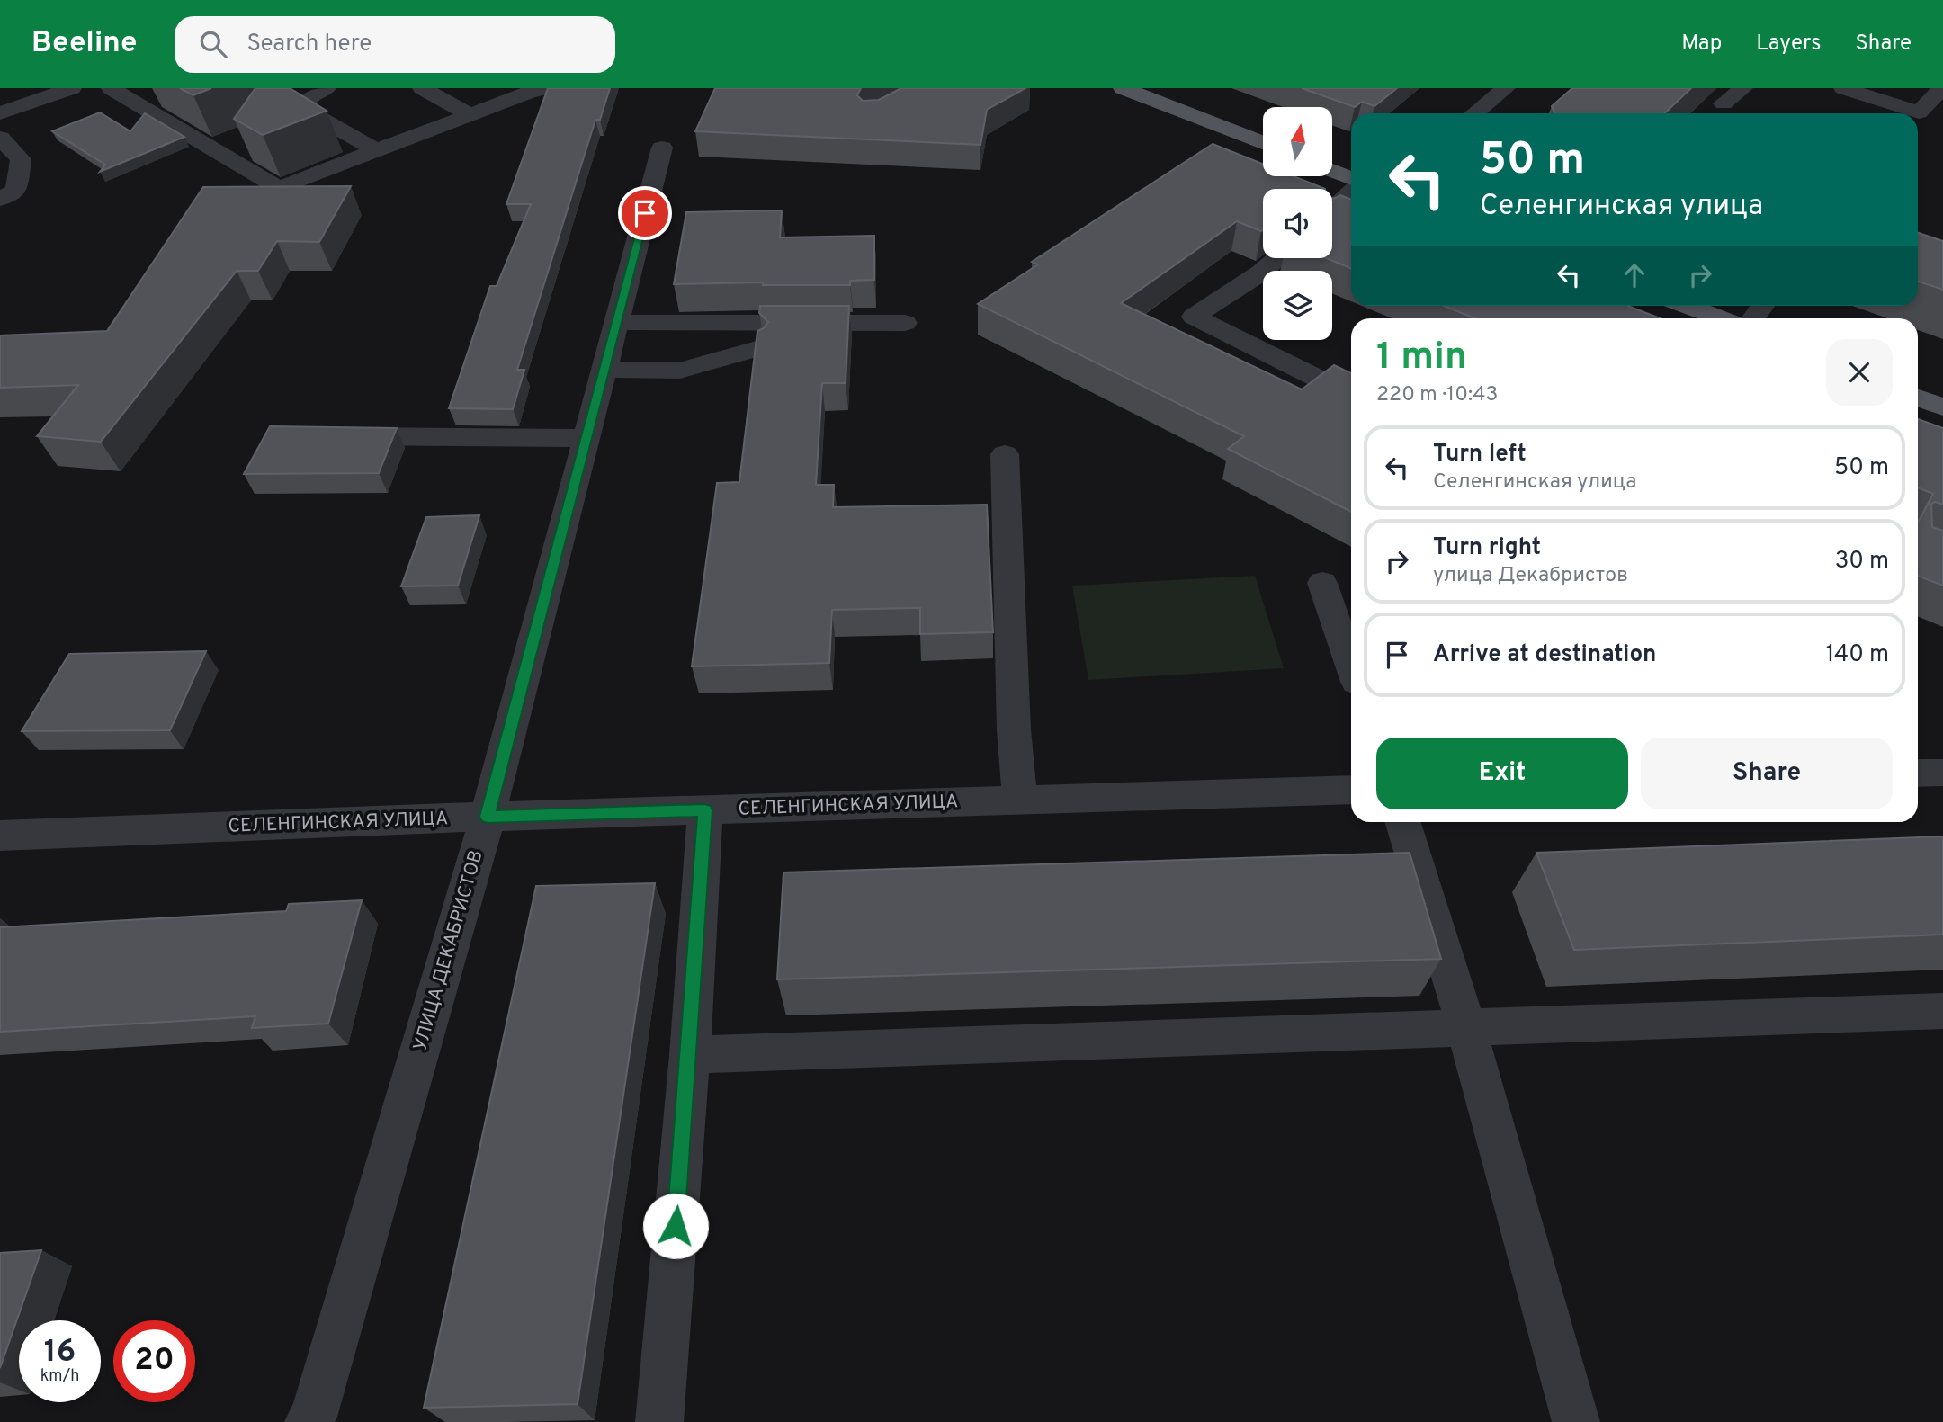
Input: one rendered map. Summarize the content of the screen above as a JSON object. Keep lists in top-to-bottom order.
{
  "streets": {
    "street": ["СЕЛЕНГИНСКАЯ УЛИЦА", "УЛИЦА ДЕКАБРИСТОВ"]
  },
  "crossings": [
    ["СЕЛЕНГИНСКАЯ УЛИЦА", "УЛИЦА ДЕКАБРИСТОВ"]
  ],
  "north": "top",
  "page": {
    "header": "Beeline",
    "search": "Search here",
    "nav": ["Map", "Layers", "Share"],
    "turn": ["50 m", "Селенгинская улица"],
    "heading": ["1 min", "220 m · 10:43"],
    "list": [
      {
        "name": "Turn left",
        "note": "Селенгинская улица",
        "value": "50 m"
      },
      {
        "name": "Turn right",
        "note": "улица Декабристов",
        "value": "30 m"
      },
      {
        "name": "Arrive at destination",
        "value": "140 m"
      }
    ],
    "buttons": ["Exit", "Share"],
    "speed": "16 km/h",
    "limit": "20"
  }
}
